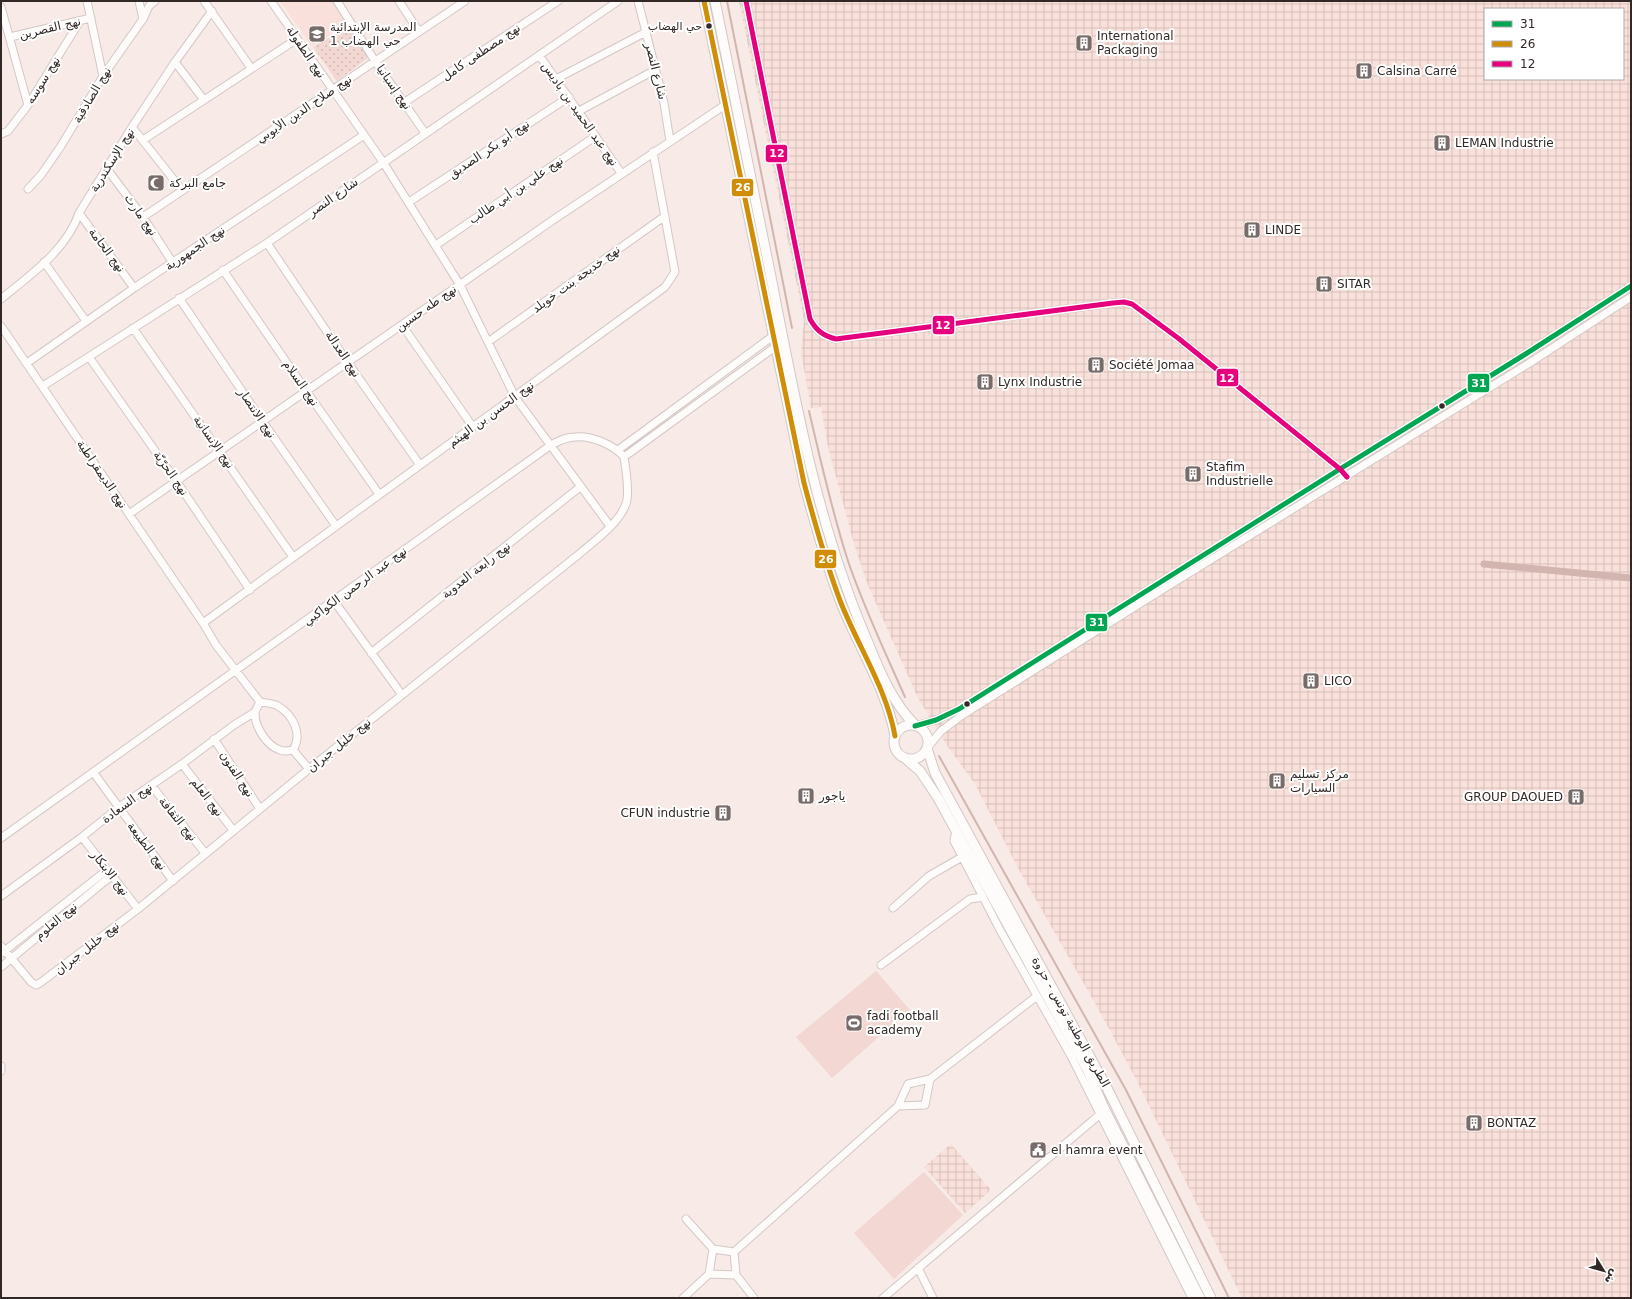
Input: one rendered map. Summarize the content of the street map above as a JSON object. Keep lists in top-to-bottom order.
{
  "streets": {
    "main road": ["الطريق الوطنية تونس - حزوة"],
    "street": [
      "نهج القصرين",
      "نهج الطفولة",
      "نهج مصطفى كامل",
      "شارع النصر",
      "نهج سوسه",
      "نهج إسبانيا",
      "نهج الصادقية",
      "نهج صلاح الدين الأيوبي",
      "نهج عبد الحميد بن باديس",
      "نهج أبو بكر الصديق",
      "نهج الإسكندرية",
      "نهج علي بن أبي طالب",
      "نهج مارث",
      "نهج الجمهورية",
      "نهج الحامة",
      "نهج خديجة بنت خويلد",
      "نهج طه حسين",
      "نهج العدالة",
      "نهج السلام",
      "نهج الانتصار",
      "نهج الحسن بن الهيثم",
      "نهج الإنسانية",
      "نهج الحرّيّة",
      "نهج الديمقراطية",
      "نهج رابعة العدوية",
      "نهج عبد الرحمن الكواكبي",
      "نهج خليل جبران",
      "نهج الفنون",
      "نهج العلم",
      "نهج السعادة",
      "نهج الثقافة",
      "نهج الطبيعة",
      "نهج الابتكار",
      "نهج العلوم"
    ]
  },
  "crossings": [
    ["نهج القصرين", "نهج سوسه"],
    ["نهج الطفولة", "شارع النصر"],
    ["نهج الطفولة", "نهج صلاح الدين الأيوبي"],
    ["نهج الطفولة", "نهج أبو بكر الصديق"],
    ["نهج الطفولة", "نهج علي بن أبي طالب"],
    ["نهج الطفولة", "نهج الجمهورية"],
    ["نهج الطفولة", "نهج خديجة بنت خويلد"],
    ["نهج الطفولة", "نهج طه حسين"],
    ["نهج الطفولة", "نهج الحسن بن الهيثم"],
    ["نهج الطفولة", "نهج رابعة العدوية"],
    ["نهج الطفولة", "نهج عبد الرحمن الكواكبي"],
    ["نهج الطفولة", "نهج خليل جبران"],
    ["نهج مصطفى كامل", "نهج إسبانيا"],
    ["شارع النصر", "نهج إسبانيا"],
    ["شارع النصر", "نهج عبد الحميد بن باديس"],
    ["شارع النصر", "نهج طه حسين"],
    ["شارع النصر", "نهج العدالة"],
    ["شارع النصر", "نهج السلام"],
    ["شارع النصر", "نهج الانتصار"],
    ["شارع النصر", "نهج الإنسانية"],
    ["شارع النصر", "نهج الحرّيّة"],
    ["شارع النصر", "نهج الديمقراطية"],
    ["نهج إسبانيا", "نهج صلاح الدين الأيوبي"],
    ["نهج صلاح الدين الأيوبي", "نهج مارث"],
    ["نهج عبد الحميد بن باديس", "نهج أبو بكر الصديق"],
    ["نهج عبد الحميد بن باديس", "نهج علي بن أبي طالب"],
    ["نهج عبد الحميد بن باديس", "نهج طه حسين"],
    ["نهج الإسكندرية", "نهج مارث"],
    ["نهج الإسكندرية", "نهج الحامة"],
    ["نهج مارث", "نهج الجمهورية"],
    ["نهج الجمهورية", "نهج الحامة"],
    ["نهج الجمهورية", "نهج الديمقراطية"],
    ["نهج خديجة بنت خويلد", "نهج الحسن بن الهيثم"],
    ["نهج طه حسين", "نهج العدالة"],
    ["نهج طه حسين", "نهج السلام"],
    ["نهج طه حسين", "نهج الانتصار"],
    ["نهج طه حسين", "نهج الحسن بن الهيثم"],
    ["نهج طه حسين", "نهج الإنسانية"],
    ["نهج طه حسين", "نهج الحرّيّة"],
    ["نهج طه حسين", "نهج الديمقراطية"],
    ["نهج العدالة", "نهج الحسن بن الهيثم"],
    ["نهج السلام", "نهج الحسن بن الهيثم"],
    ["نهج الانتصار", "نهج الحسن بن الهيثم"],
    ["نهج الحسن بن الهيثم", "نهج الإنسانية"],
    ["نهج الحسن بن الهيثم", "نهج الحرّيّة"],
    ["نهج الحسن بن الهيثم", "نهج الديمقراطية"],
    ["نهج الديمقراطية", "نهج عبد الرحمن الكواكبي"],
    ["نهج الديمقراطية", "نهج السعادة"],
    ["نهج عبد الرحمن الكواكبي", "نهج خليل جبران"],
    ["نهج عبد الرحمن الكواكبي", "نهج الطبيعة"],
    ["نهج خليل جبران", "نهج الفنون"],
    ["نهج خليل جبران", "نهج العلم"],
    ["نهج خليل جبران", "نهج الثقافة"],
    ["نهج خليل جبران", "نهج الطبيعة"],
    ["نهج خليل جبران", "نهج الابتكار"],
    ["نهج خليل جبران", "نهج العلوم"],
    ["نهج الفنون", "نهج السعادة"],
    ["نهج العلم", "نهج السعادة"],
    ["نهج السعادة", "نهج الثقافة"],
    ["نهج السعادة", "نهج الطبيعة"],
    ["نهج السعادة", "نهج الابتكار"],
    ["نهج الابتكار", "نهج العلوم"]
  ],
  "places": {
    "other": ["حي الهضاب"],
    "school or university": ["المدرسة الإبتدائية حي الهضاب 1"],
    "building": [
      "International Packaging",
      "Calsina Carré",
      "LEMAN Industrie",
      "LINDE",
      "SITAR",
      "Société Jomaa",
      "Lynx Industrie",
      "Stafim Industrielle",
      "LICO",
      "مركز تسليم السيارات",
      "ياجور",
      "GROUP DAOUED",
      "CFUN industrie",
      "BONTAZ"
    ],
    "mosque": ["جامع البركة"],
    "sports": ["fadi football academy"],
    "public building": ["el hamra event"]
  },
  "lines": ["transit line 26", "transit line 12", "transit line 31"],
  "legend": ["31", "26", "12"],
  "north": "bottom right"
}
